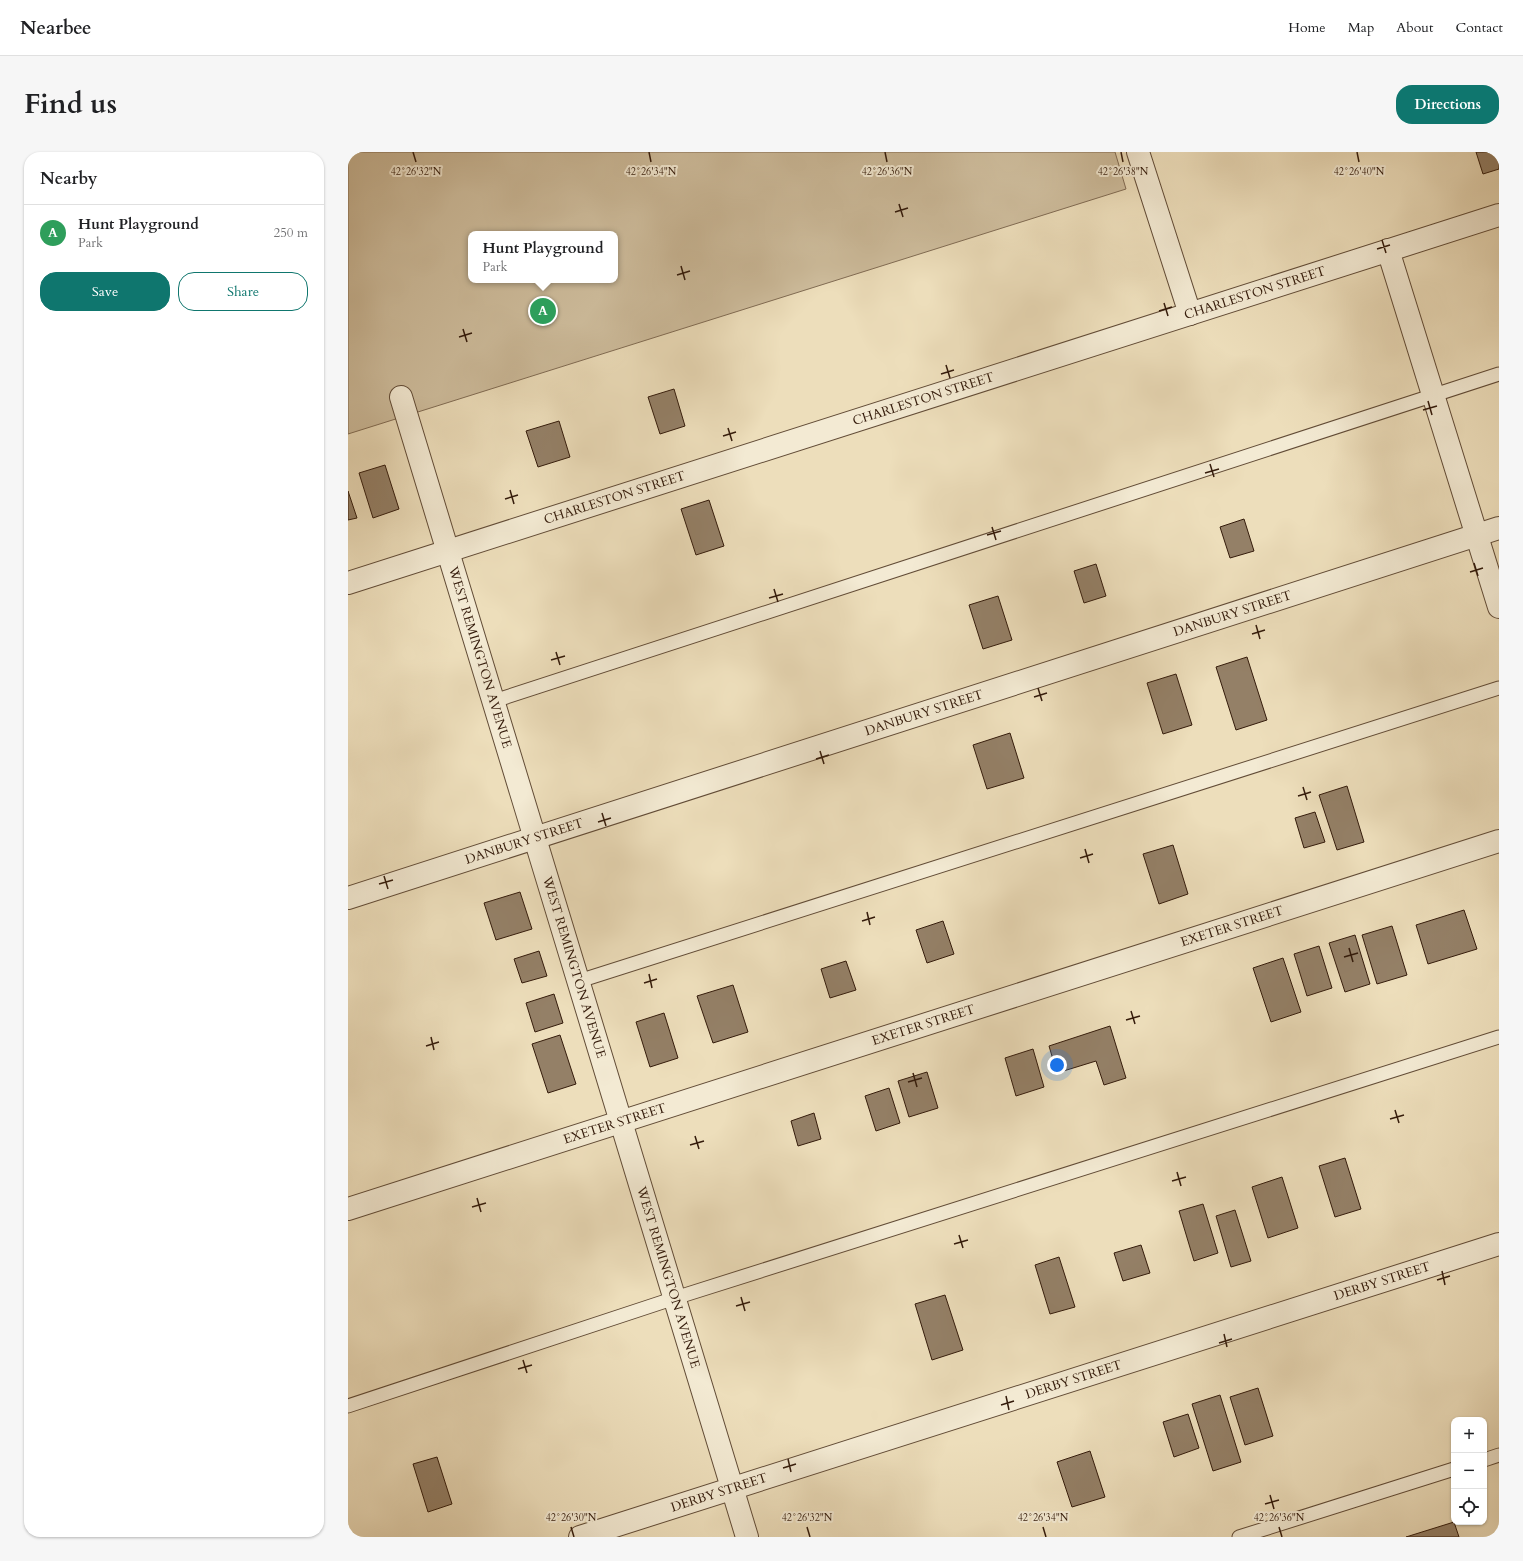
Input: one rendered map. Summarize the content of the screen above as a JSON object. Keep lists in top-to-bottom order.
{
  "streets": {
    "street": [
      "CHARLESTON STREET",
      "DANBURY STREET",
      "WEST REMINGTON AVENUE",
      "EXETER STREET",
      "DERBY STREET"
    ]
  },
  "crossings": [
    ["CHARLESTON STREET", "WEST REMINGTON AVENUE"],
    ["DANBURY STREET", "WEST REMINGTON AVENUE"],
    ["WEST REMINGTON AVENUE", "EXETER STREET"],
    ["WEST REMINGTON AVENUE", "DERBY STREET"]
  ],
  "page": {
    "header": "Nearbee",
    "nav": [
      "Home",
      "Map",
      "About",
      "Contact"
    ],
    "title": "Find us",
    "buttons": [
      "Directions",
      ["Save", "Share"]
    ],
    "heading": "Nearby",
    "list": [
      {
        "mark": "A",
        "name": "Hunt Playground",
        "note": "Park",
        "value": "250 m"
      }
    ],
    "popup": ["Hunt Playground", "Park"],
    "pins": "A",
    "map_buttons": ["+", "−"]
  },
  "coordinates": [
    "42°26'32\"N",
    "42°26'34\"N",
    "42°26'36\"N",
    "42°26'38\"N",
    "42°26'40\"N",
    "42°26'30\"N"
  ]
}
